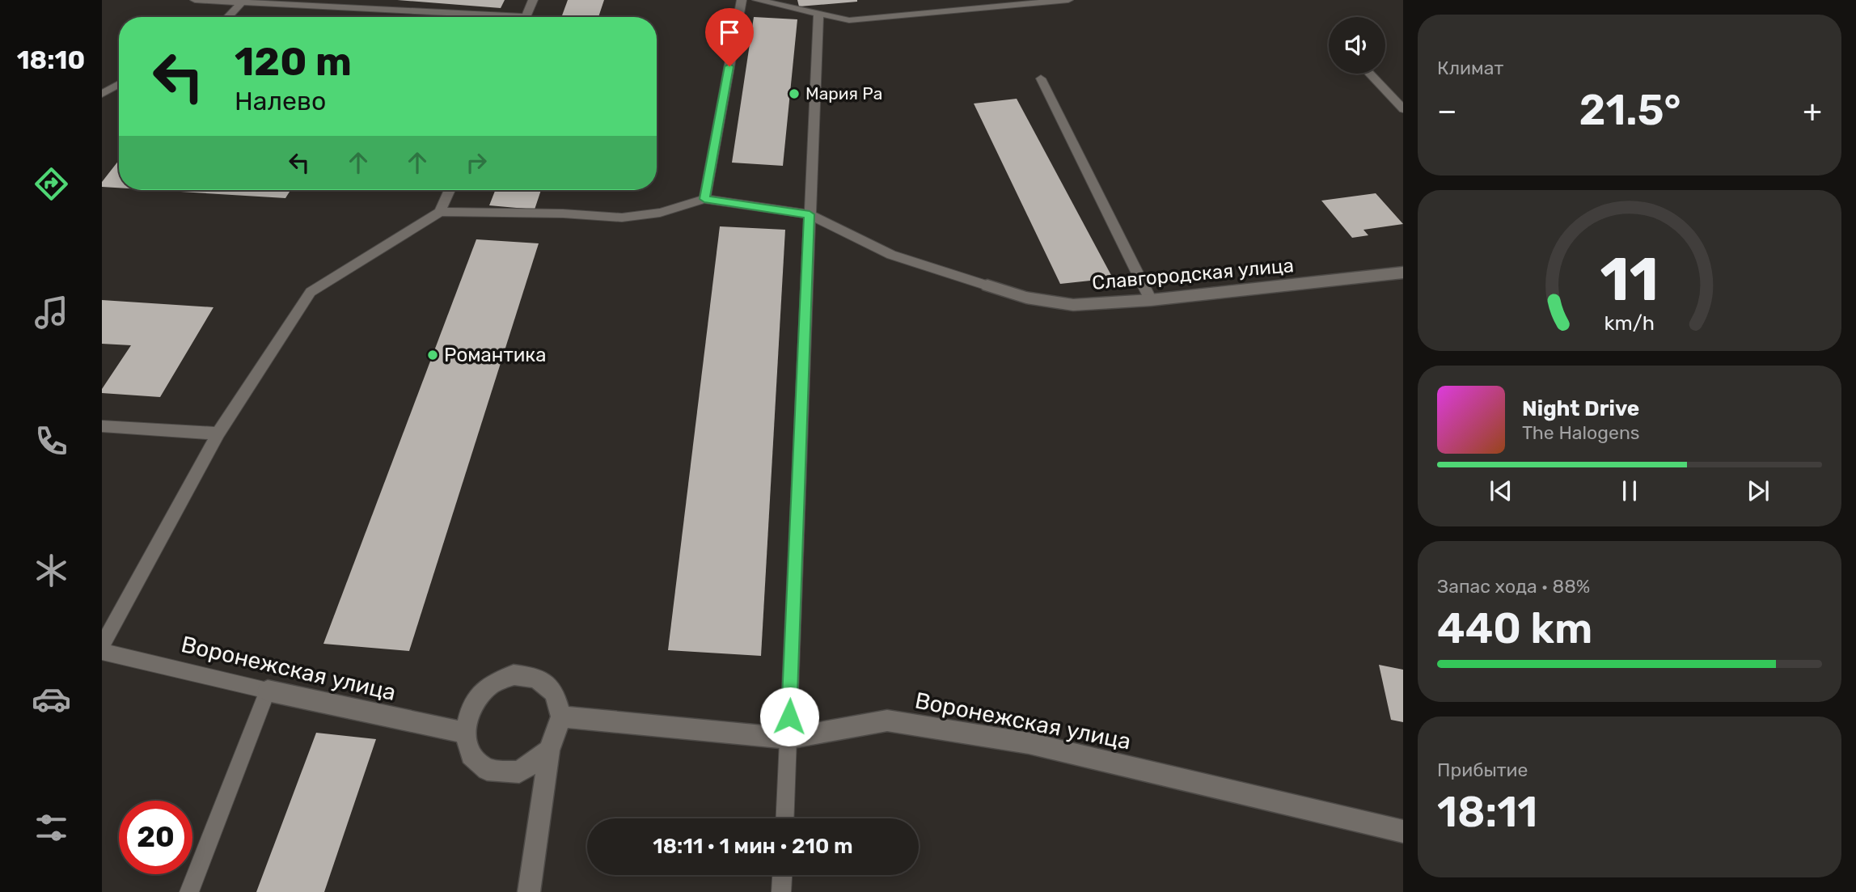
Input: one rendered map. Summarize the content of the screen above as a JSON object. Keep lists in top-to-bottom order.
{
  "streets": {
    "street": ["Славгородская улица", "Воронежская улица"]
  },
  "places": ["Мария Ра", "Романтика"],
  "page": {
    "tabs": "18:10",
    "tile": [
      "Климат",
      ["Запас хода · 88%", "440 km"],
      ["Прибытие", "18:11"]
    ],
    "turn": ["120 m", "Налево"],
    "heat": ["−", "21.5°", "+"],
    "song": ["Night Drive", "The Halogens"],
    "limit": "20",
    "trip": "18:11 · 1 мин · 210 m",
    "gauge": ["11", "km/h"]
  }
}
